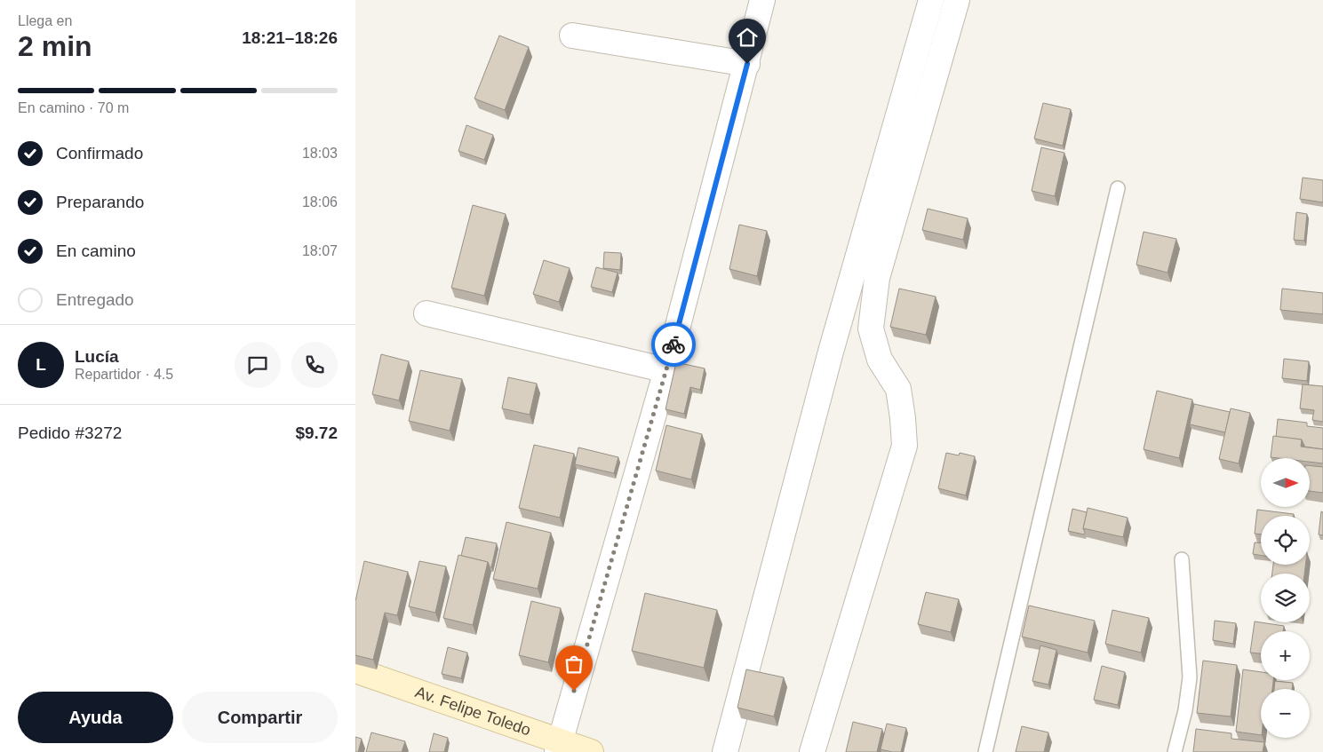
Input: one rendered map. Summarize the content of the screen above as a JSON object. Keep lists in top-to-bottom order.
{
  "streets": {
    "main road": ["Av. Felipe Toledo"]
  },
  "north": "right",
  "page": {
    "heading": ["2 min", "Llega en", "18:21–18:26"],
    "panel": [
      "Lucía",
      "Repartidor · 4.5",
      "Pedido #3272",
      "$9.72"
    ],
    "bar": "En camino · 70 m",
    "list": [
      ["Confirmado", "18:03"],
      ["Preparando", "18:06"],
      ["En camino", "18:07"],
      "Entregado"
    ],
    "round": "L",
    "map_buttons": ["+", "−"],
    "buttons": ["Ayuda", "Compartir"]
  }
}
